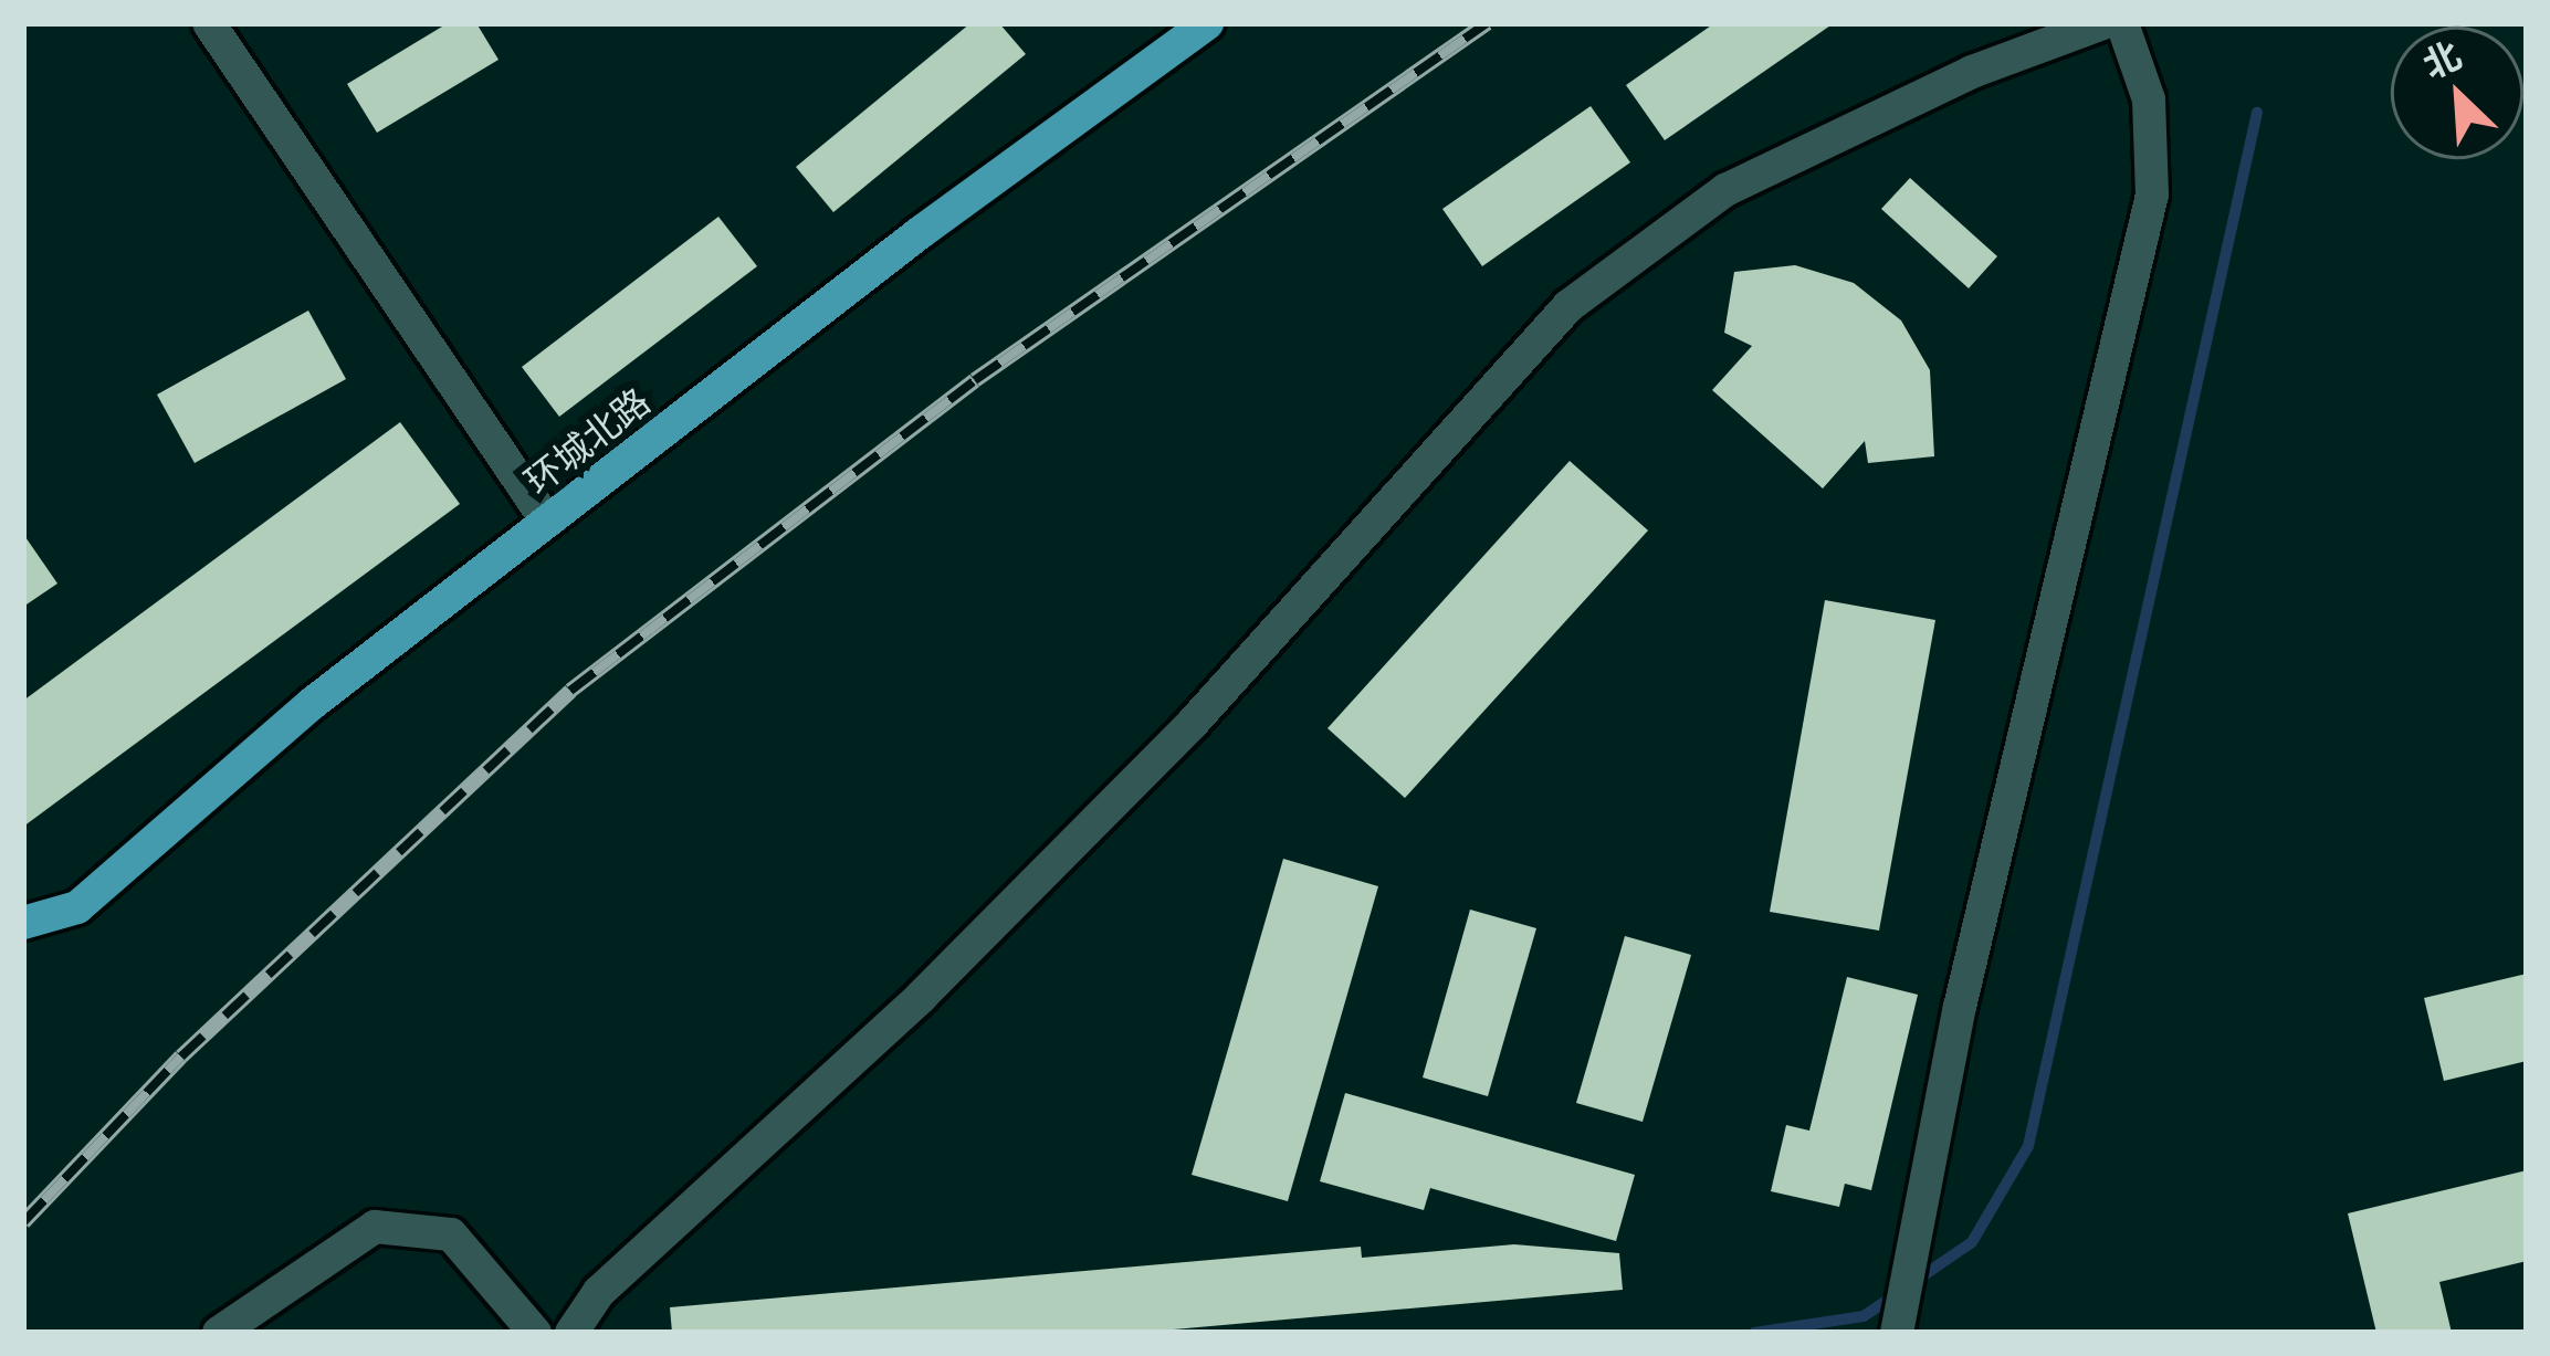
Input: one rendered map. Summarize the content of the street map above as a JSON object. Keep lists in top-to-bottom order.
{
  "streets": {
    "main road": ["环城北路"]
  },
  "north": "top left"
}
